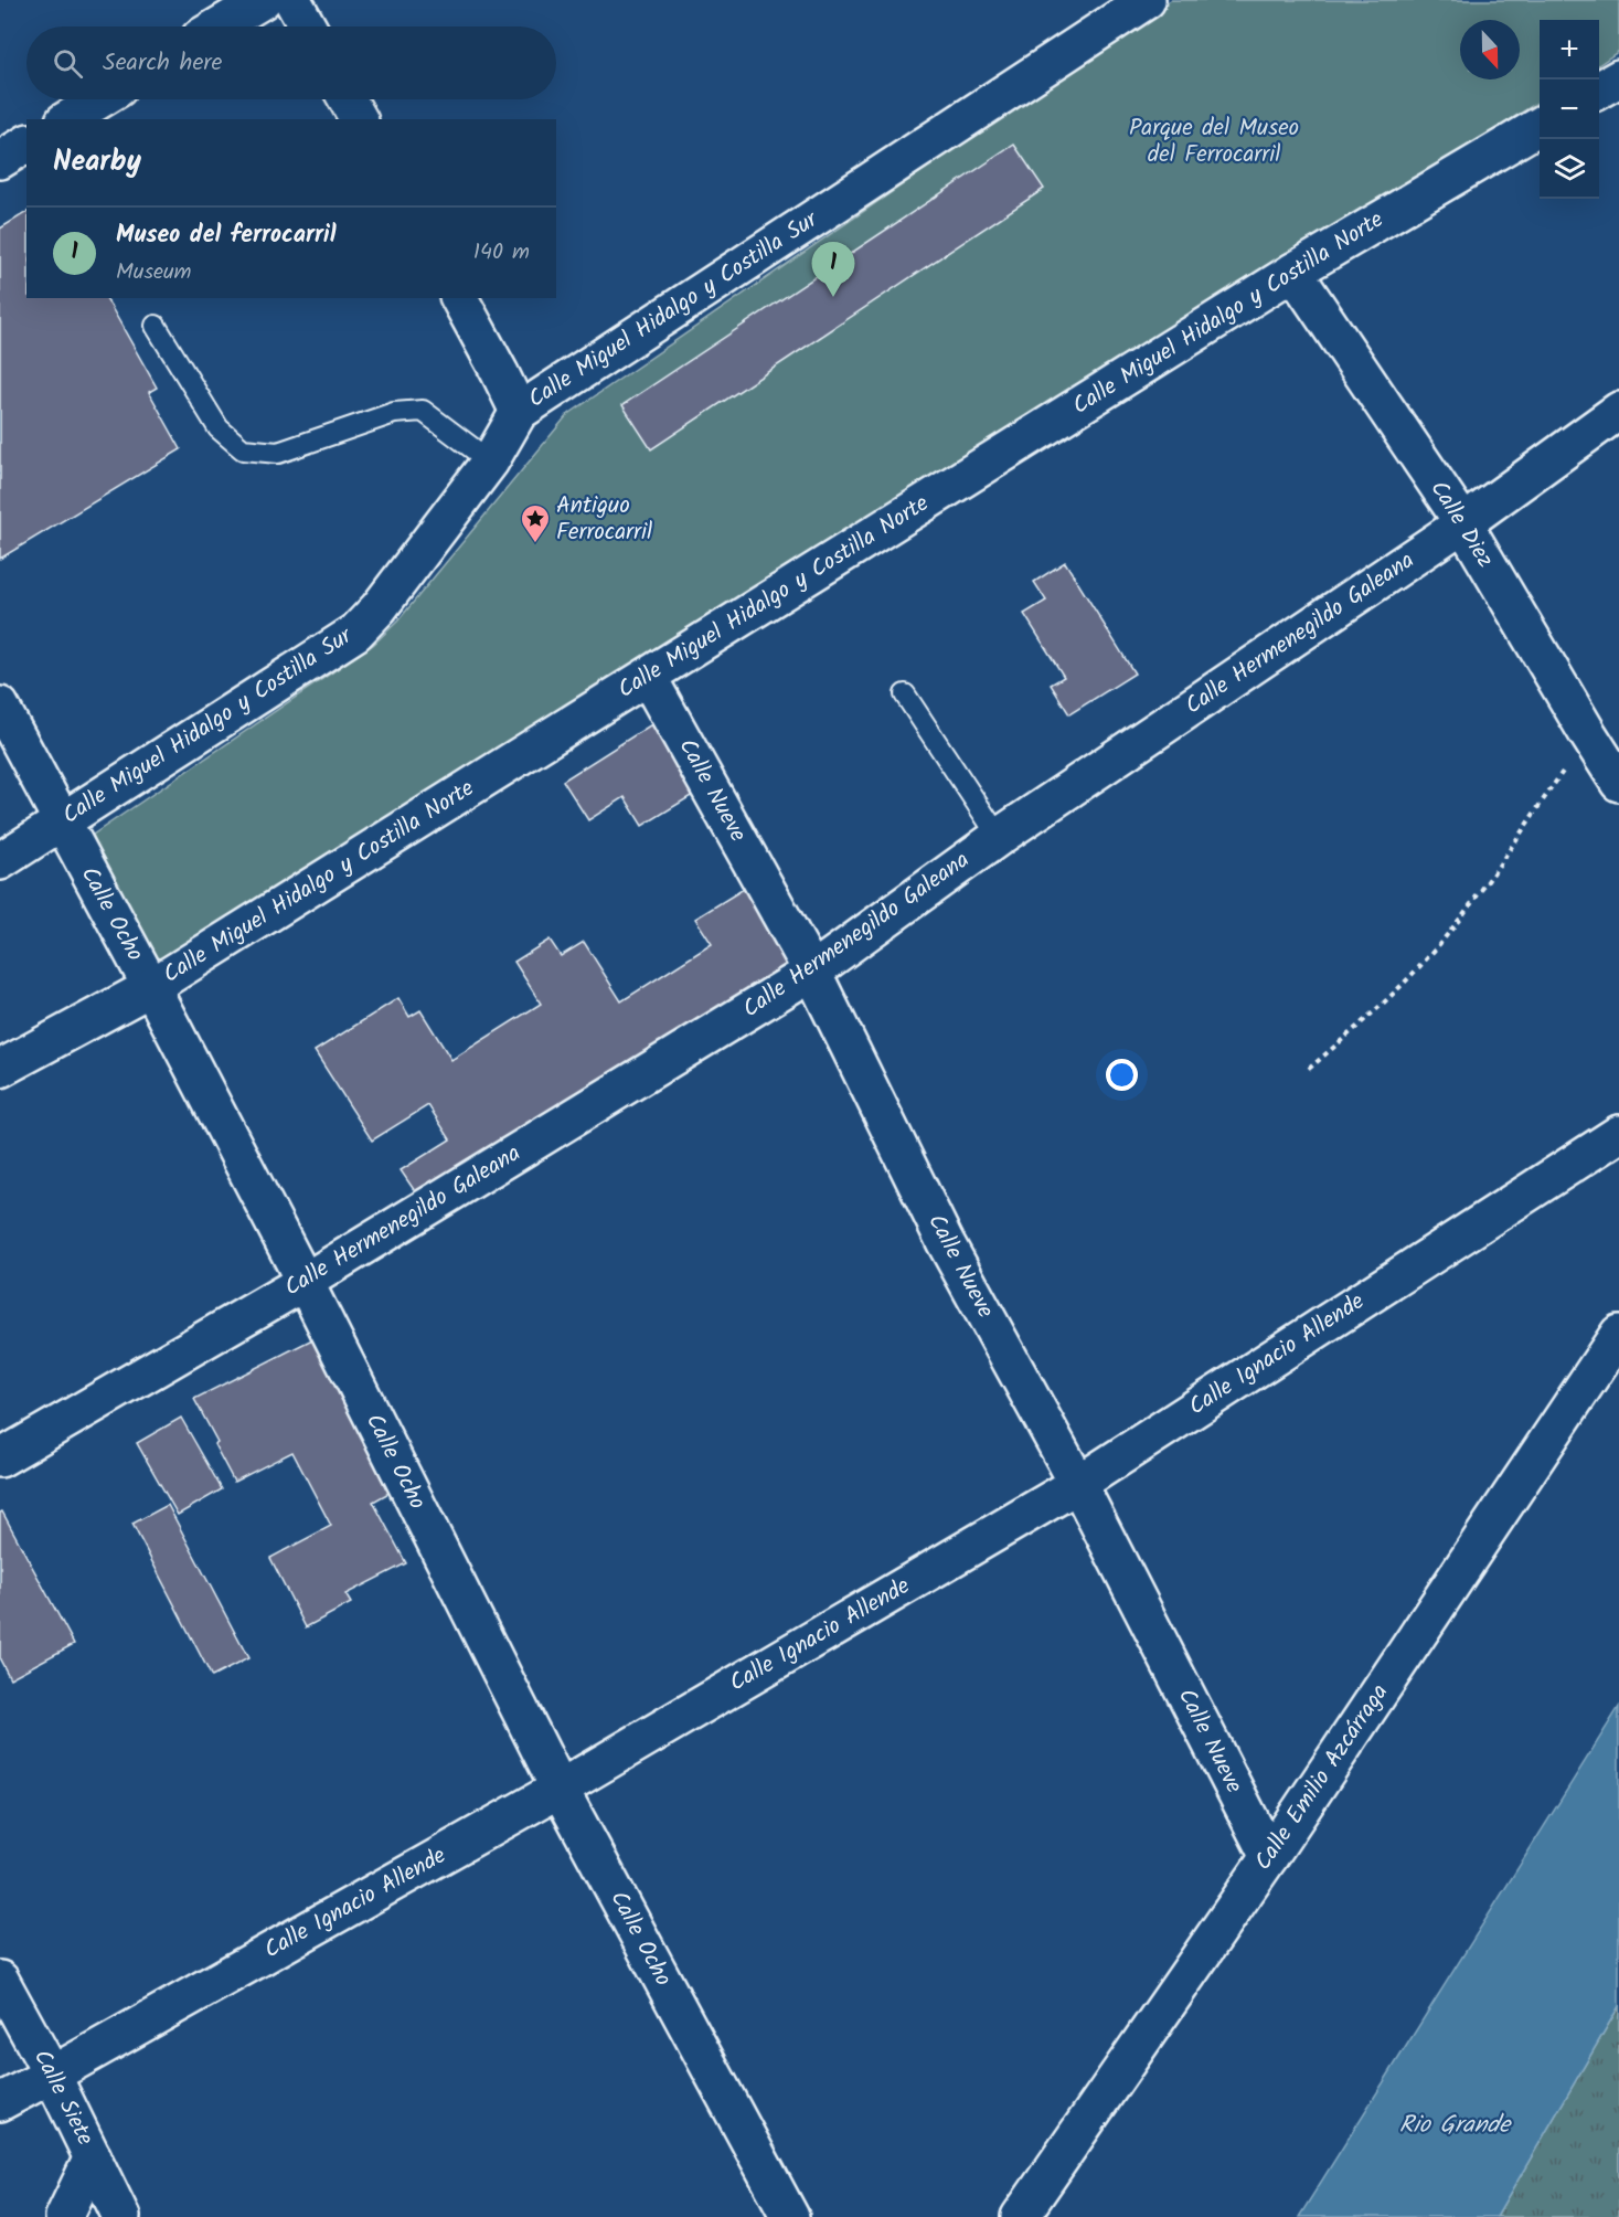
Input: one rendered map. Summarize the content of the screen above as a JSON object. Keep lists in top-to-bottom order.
{
  "streets": {
    "street": [
      "Calle Miguel Hidalgo y Costilla Sur",
      "Calle Miguel Hidalgo y Costilla Norte",
      "Calle Diez",
      "Calle Hermenegildo Galeana",
      "Calle Nueve",
      "Calle Ocho",
      "Calle Ignacio Allende",
      "Calle Emilio Azcárraga",
      "Calle Siete"
    ]
  },
  "crossings": [
    ["Calle Miguel Hidalgo y Costilla Sur", "Calle Ocho"],
    ["Calle Miguel Hidalgo y Costilla Norte", "Calle Diez"],
    ["Calle Miguel Hidalgo y Costilla Norte", "Calle Nueve"],
    ["Calle Miguel Hidalgo y Costilla Norte", "Calle Ocho"],
    ["Calle Diez", "Calle Hermenegildo Galeana"],
    ["Calle Hermenegildo Galeana", "Calle Nueve"],
    ["Calle Hermenegildo Galeana", "Calle Ocho"],
    ["Calle Nueve", "Calle Ignacio Allende"],
    ["Calle Nueve", "Calle Emilio Azcárraga"],
    ["Calle Ocho", "Calle Ignacio Allende"],
    ["Calle Ignacio Allende", "Calle Siete"]
  ],
  "water": ["Rio Grande"],
  "parks": ["Parque del Museo del Ferrocarril"],
  "places": {
    "place": ["Antiguo Ferrocarril"]
  },
  "north": "bottom",
  "page": {
    "map_buttons": ["+", "−"],
    "search": "Search here",
    "heading": "Nearby",
    "list": [
      {
        "mark": "1",
        "name": "Museo del ferrocarril",
        "note": "Museum",
        "value": "140 m"
      }
    ],
    "pins": "1"
  }
}
